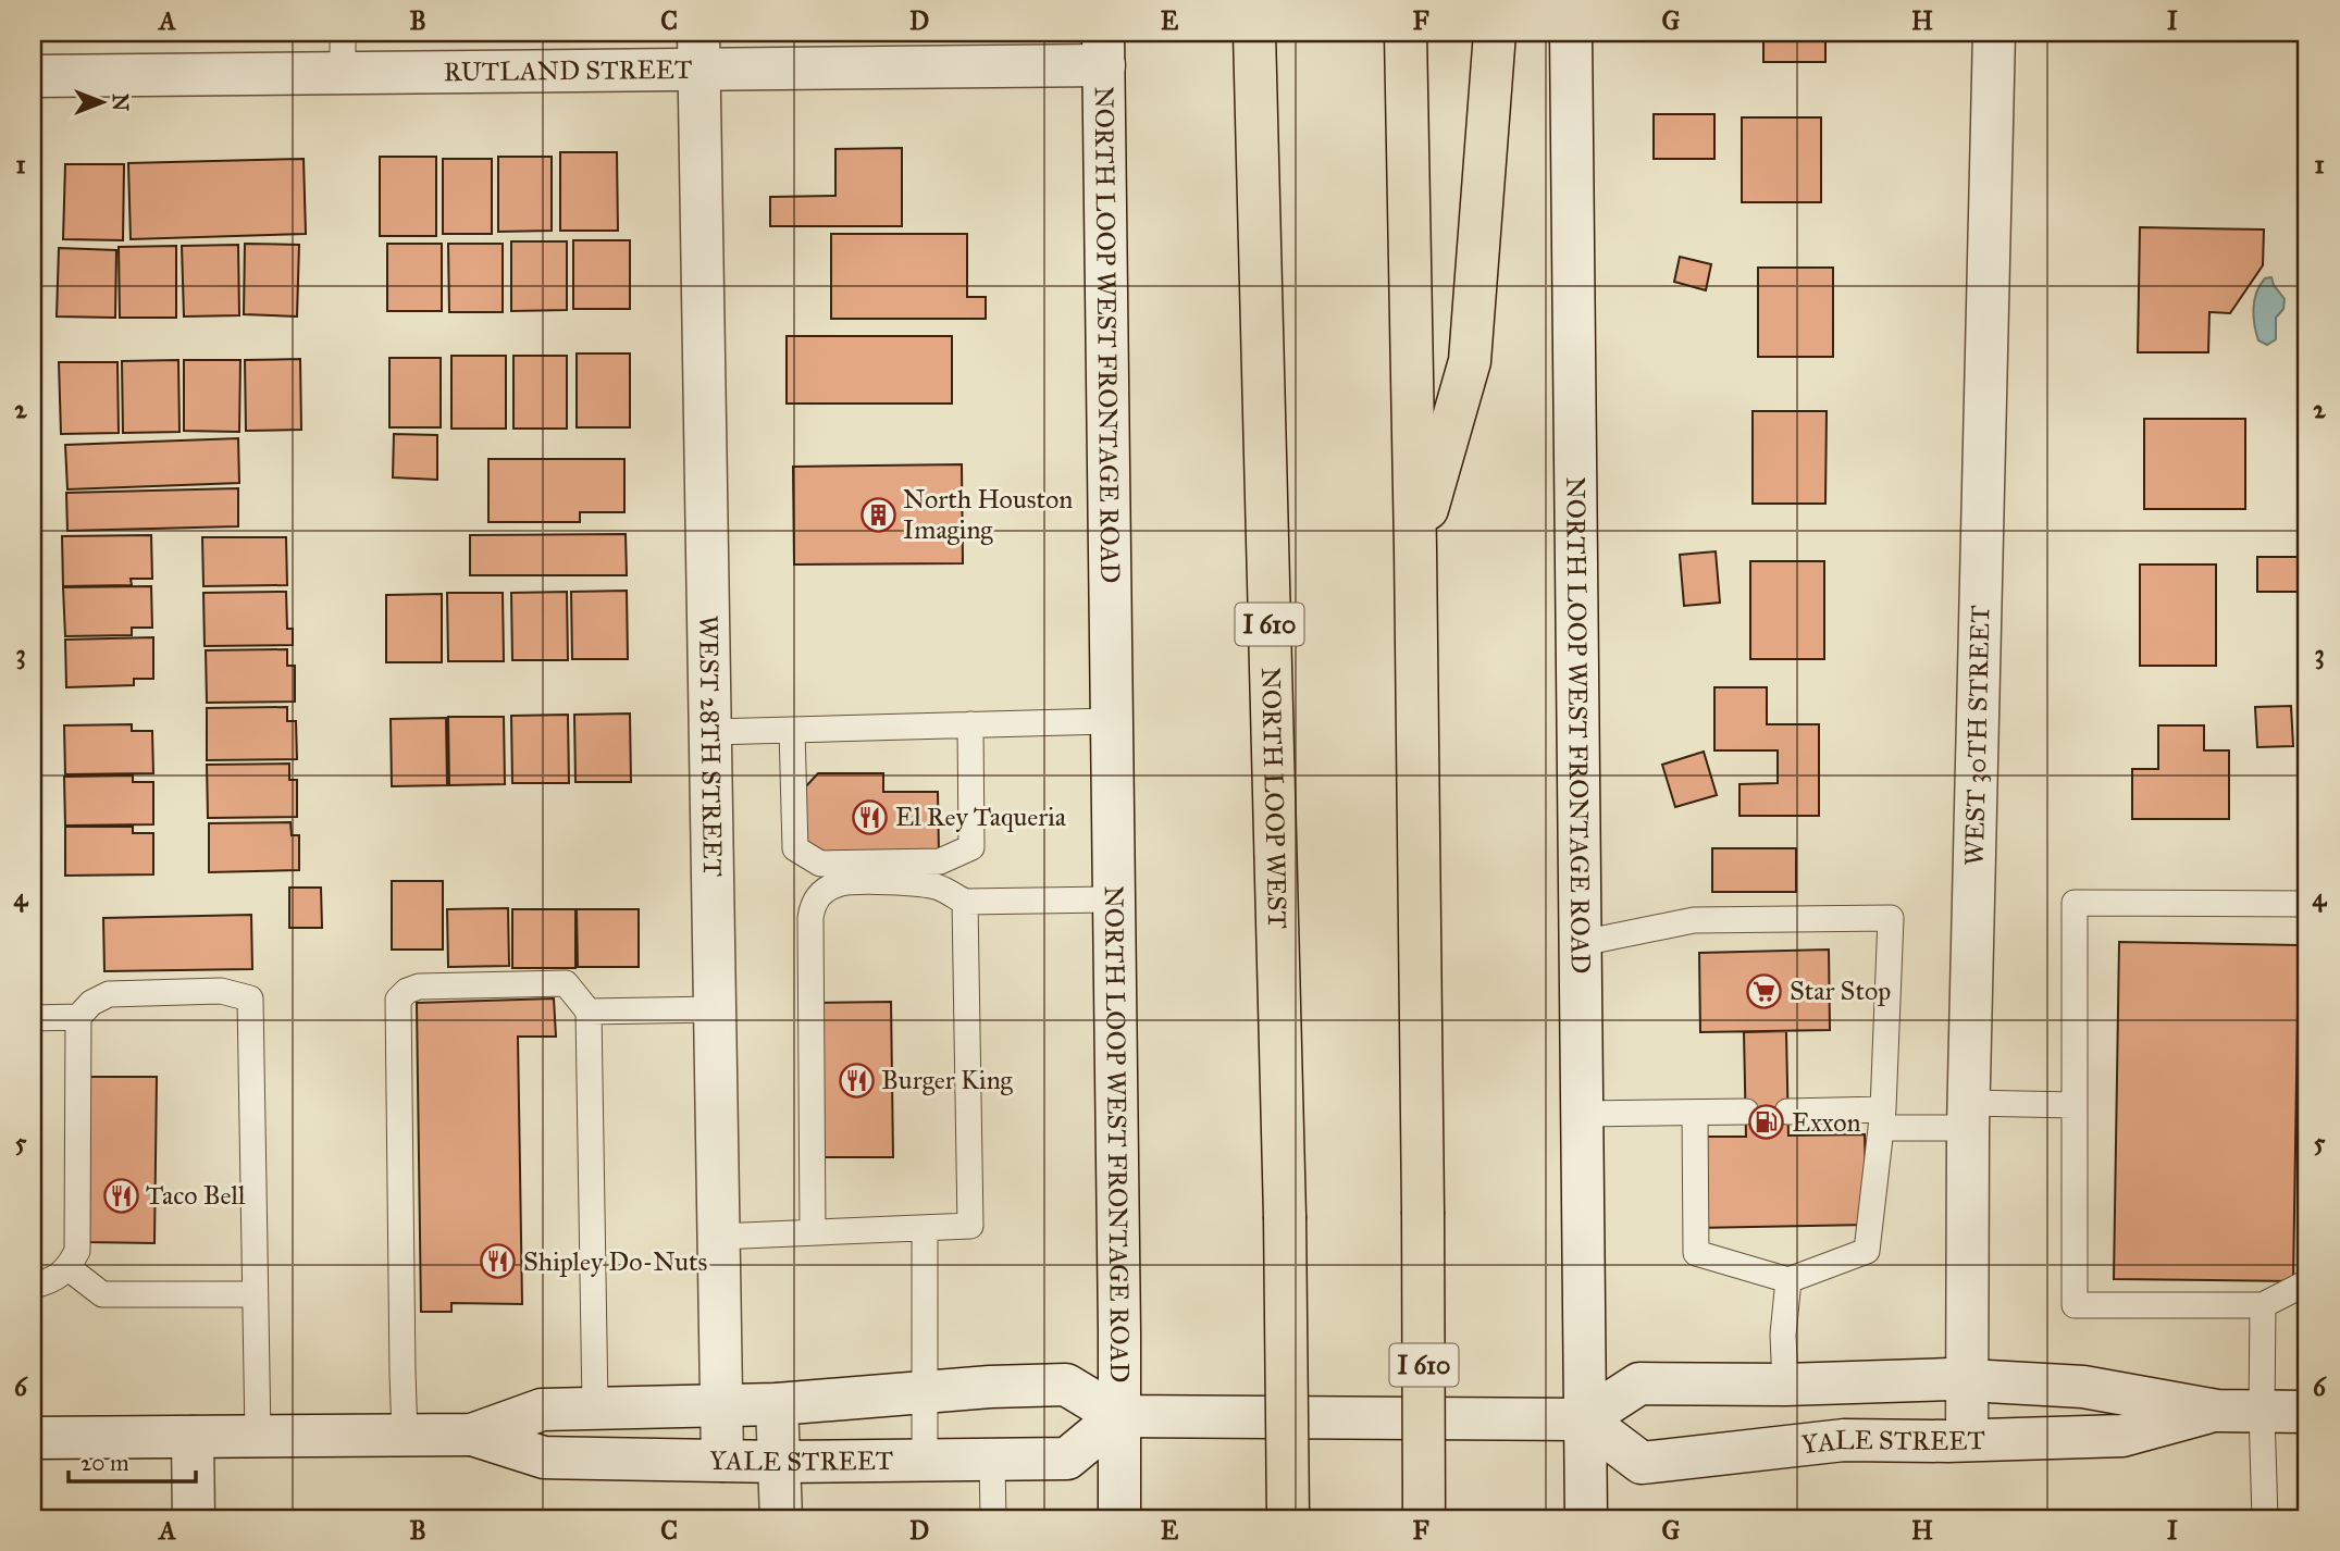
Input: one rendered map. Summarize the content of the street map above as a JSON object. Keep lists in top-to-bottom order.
{
  "streets": {
    "highway": ["I 610", "NORTH LOOP WEST"],
    "main road": [
      "RUTLAND STREET",
      "NORTH LOOP WEST FRONTAGE ROAD",
      "WEST 30TH STREET",
      "WEST 28TH STREET",
      "YALE STREET"
    ]
  },
  "crossings": [
    ["RUTLAND STREET", "NORTH LOOP WEST FRONTAGE ROAD"],
    ["RUTLAND STREET", "WEST 28TH STREET"],
    ["NORTH LOOP WEST FRONTAGE ROAD", "YALE STREET"],
    ["WEST 30TH STREET", "YALE STREET"],
    ["WEST 28TH STREET", "YALE STREET"]
  ],
  "places": {
    "building": ["North Houston Imaging"],
    "restaurant": [
      "El Rey Taqueria",
      "Burger King",
      "Taco Bell",
      "Shipley Do-Nuts"
    ],
    "supermarket": ["Star Stop"],
    "fuel station": ["Exxon"]
  },
  "scale_bar": "20 m",
  "north": "right",
  "grid": {
    "columns": [
      "A",
      "B",
      "C",
      "D",
      "E",
      "F",
      "G",
      "H",
      "I"
    ],
    "rows": [
      "1",
      "2",
      "3",
      "4",
      "5",
      "6"
    ]
  }
}
